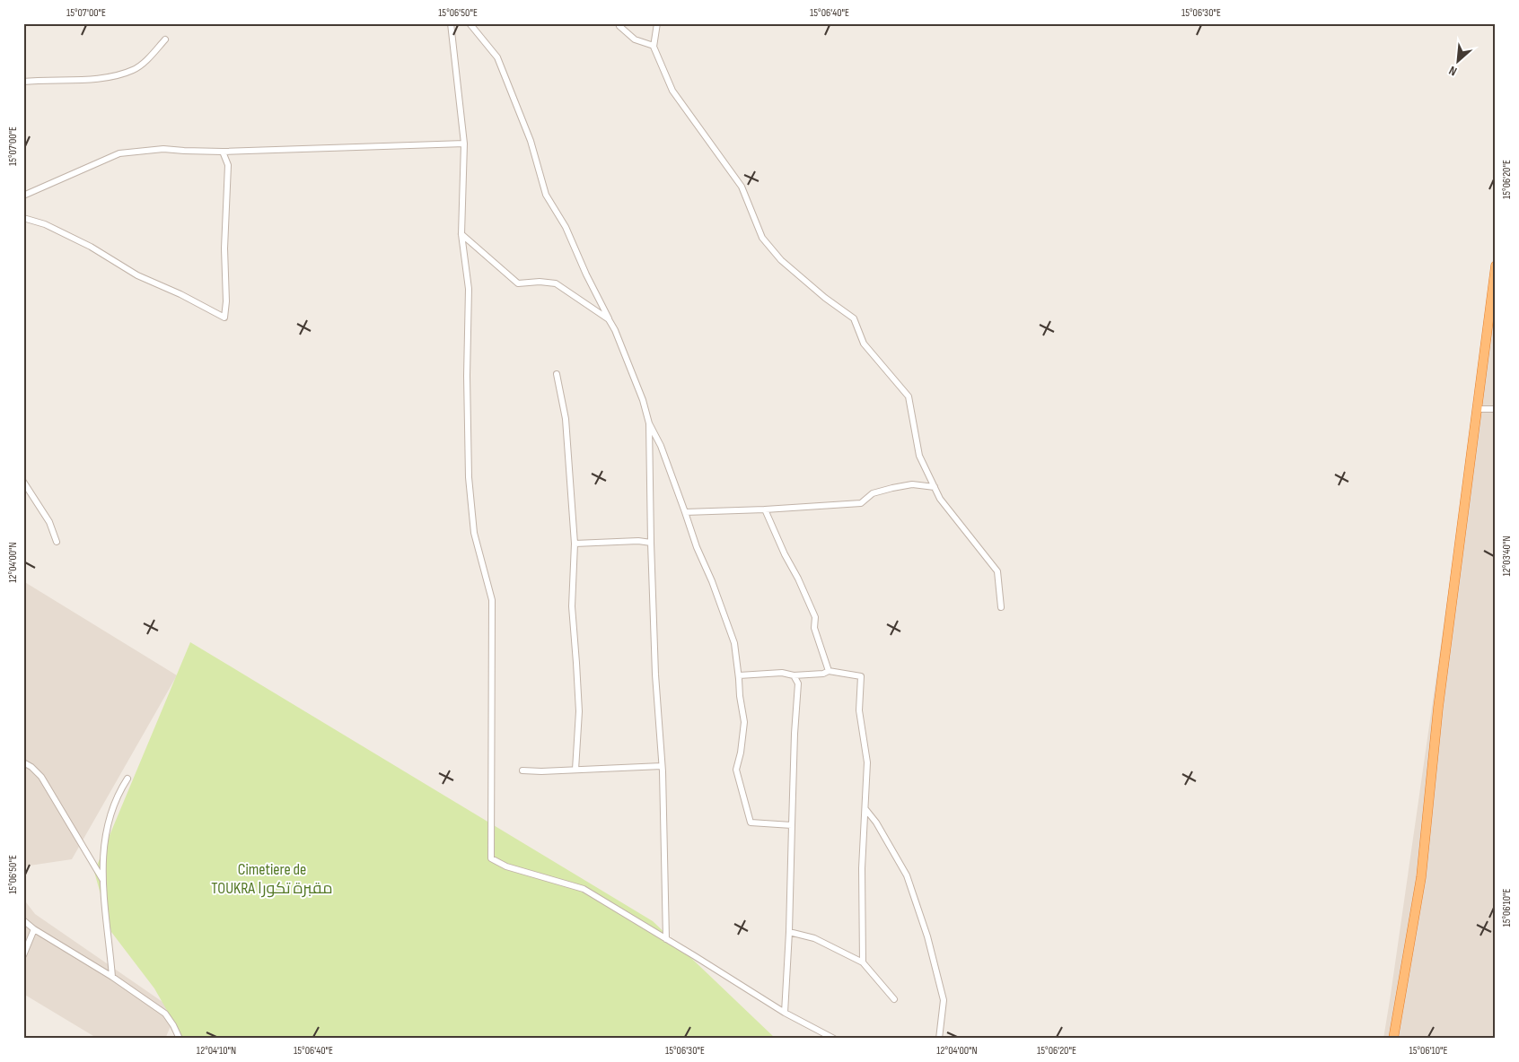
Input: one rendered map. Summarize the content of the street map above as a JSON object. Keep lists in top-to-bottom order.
{
  "parks": ["Cimetiere de TOUKRA مقبرة تكورا"],
  "north": "bottom left",
  "coordinates": [
    "15°07'00\"E",
    "15°06'50\"E",
    "15°06'40\"E",
    "15°06'30\"E",
    "15°06'20\"E",
    "12°03'40\"N",
    "12°04'00\"N",
    "15°06'10\"E",
    "12°04'10\"N"
  ]
}
